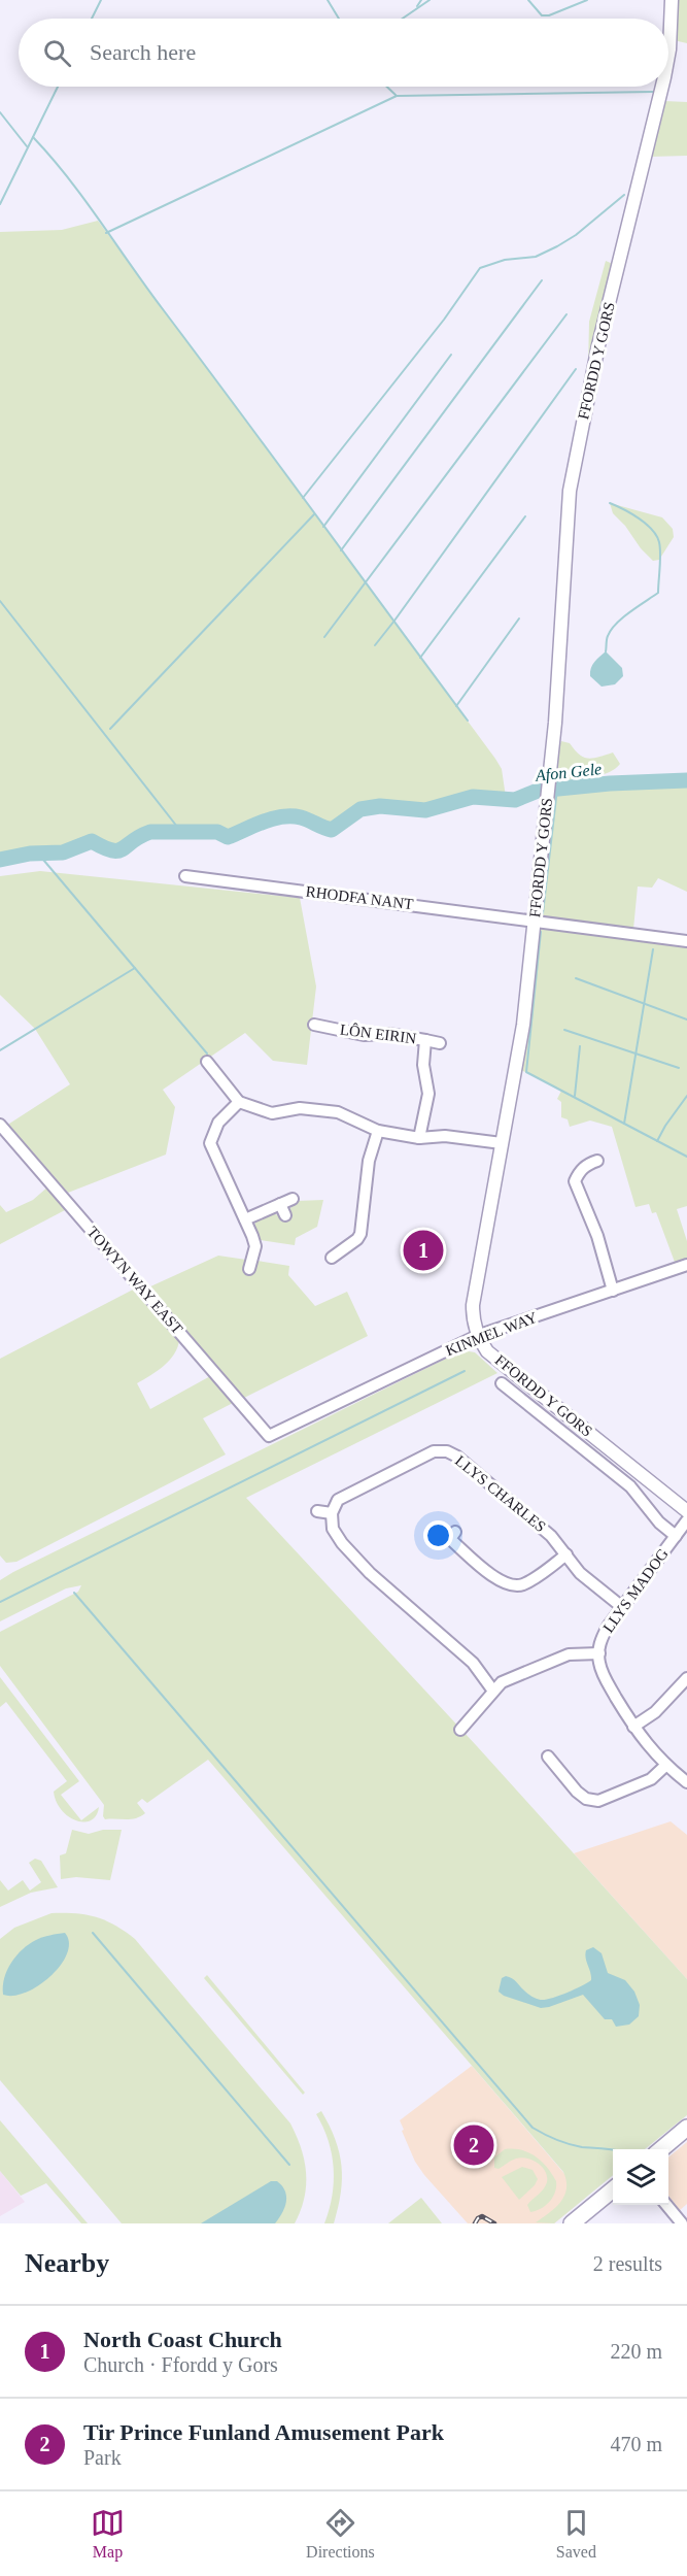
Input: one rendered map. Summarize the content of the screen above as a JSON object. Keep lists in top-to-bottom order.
{
  "streets": {
    "street": [
      "FFORDD Y GORS",
      "RHODFA NANT",
      "LÔN EIRIN",
      "TOWYN WAY EAST",
      "KINMEL WAY",
      "LLYS CHARLES",
      "LLYS MADOG"
    ]
  },
  "crossings": [
    ["FFORDD Y GORS", "RHODFA NANT"],
    ["FFORDD Y GORS", "KINMEL WAY"],
    ["TOWYN WAY EAST", "KINMEL WAY"],
    ["LLYS CHARLES", "LLYS MADOG"]
  ],
  "water": ["Afon Gele"],
  "page": {
    "search": "Search here",
    "pins": ["1", "2"],
    "heading": ["Nearby", "2 results"],
    "list": [
      {
        "mark": "1",
        "name": "North Coast Church",
        "note": "Church · Ffordd y Gors",
        "value": "220 m"
      },
      {
        "mark": "2",
        "name": "Tir Prince Funland Amusement Park",
        "note": "Park",
        "value": "470 m"
      }
    ],
    "nav": ["Map", "Directions", "Saved"]
  }
}
